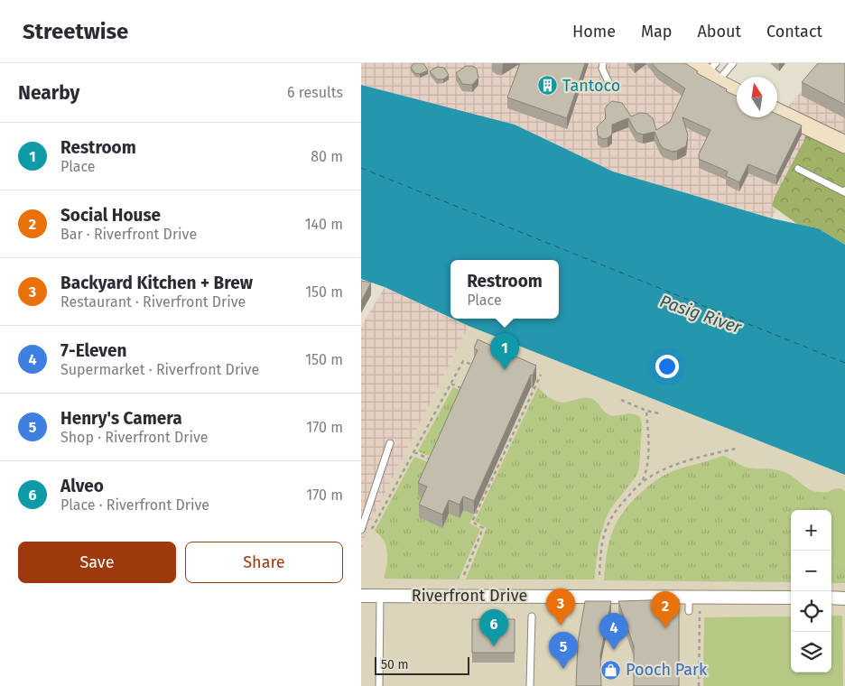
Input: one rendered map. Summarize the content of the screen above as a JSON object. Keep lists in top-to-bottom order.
{
  "streets": {
    "street": ["Riverfront Drive"]
  },
  "water": ["Pasig River"],
  "places": {
    "building": ["Tantoco"],
    "shop": ["Pooch Park"]
  },
  "scale_bar": "50 m",
  "north": "top",
  "page": {
    "header": "Streetwise",
    "nav": [
      "Home",
      "Map",
      "About",
      "Contact"
    ],
    "heading": ["Nearby", "6 results"],
    "list": [
      {
        "mark": "1",
        "name": "Restroom",
        "note": "Place",
        "value": "80 m"
      },
      {
        "mark": "2",
        "name": "Social House",
        "note": "Bar · Riverfront Drive",
        "value": "140 m"
      },
      {
        "mark": "3",
        "name": "Backyard Kitchen + Brew",
        "note": "Restaurant · Riverfront Drive",
        "value": "150 m"
      },
      {
        "mark": "4",
        "name": "7-Eleven",
        "note": "Supermarket · Riverfront Drive",
        "value": "150 m"
      },
      {
        "mark": "5",
        "name": "Henry's Camera",
        "note": "Shop · Riverfront Drive",
        "value": "170 m"
      },
      {
        "mark": "6",
        "name": "Alveo",
        "note": "Place · Riverfront Drive",
        "value": "170 m"
      }
    ],
    "popup": ["Restroom", "Place"],
    "pins": [
      "1",
      "3",
      "2",
      "6",
      "4",
      "5"
    ],
    "map_buttons": ["+", "−"],
    "buttons": ["Save", "Share"],
    "scale": "50 m"
  }
}
